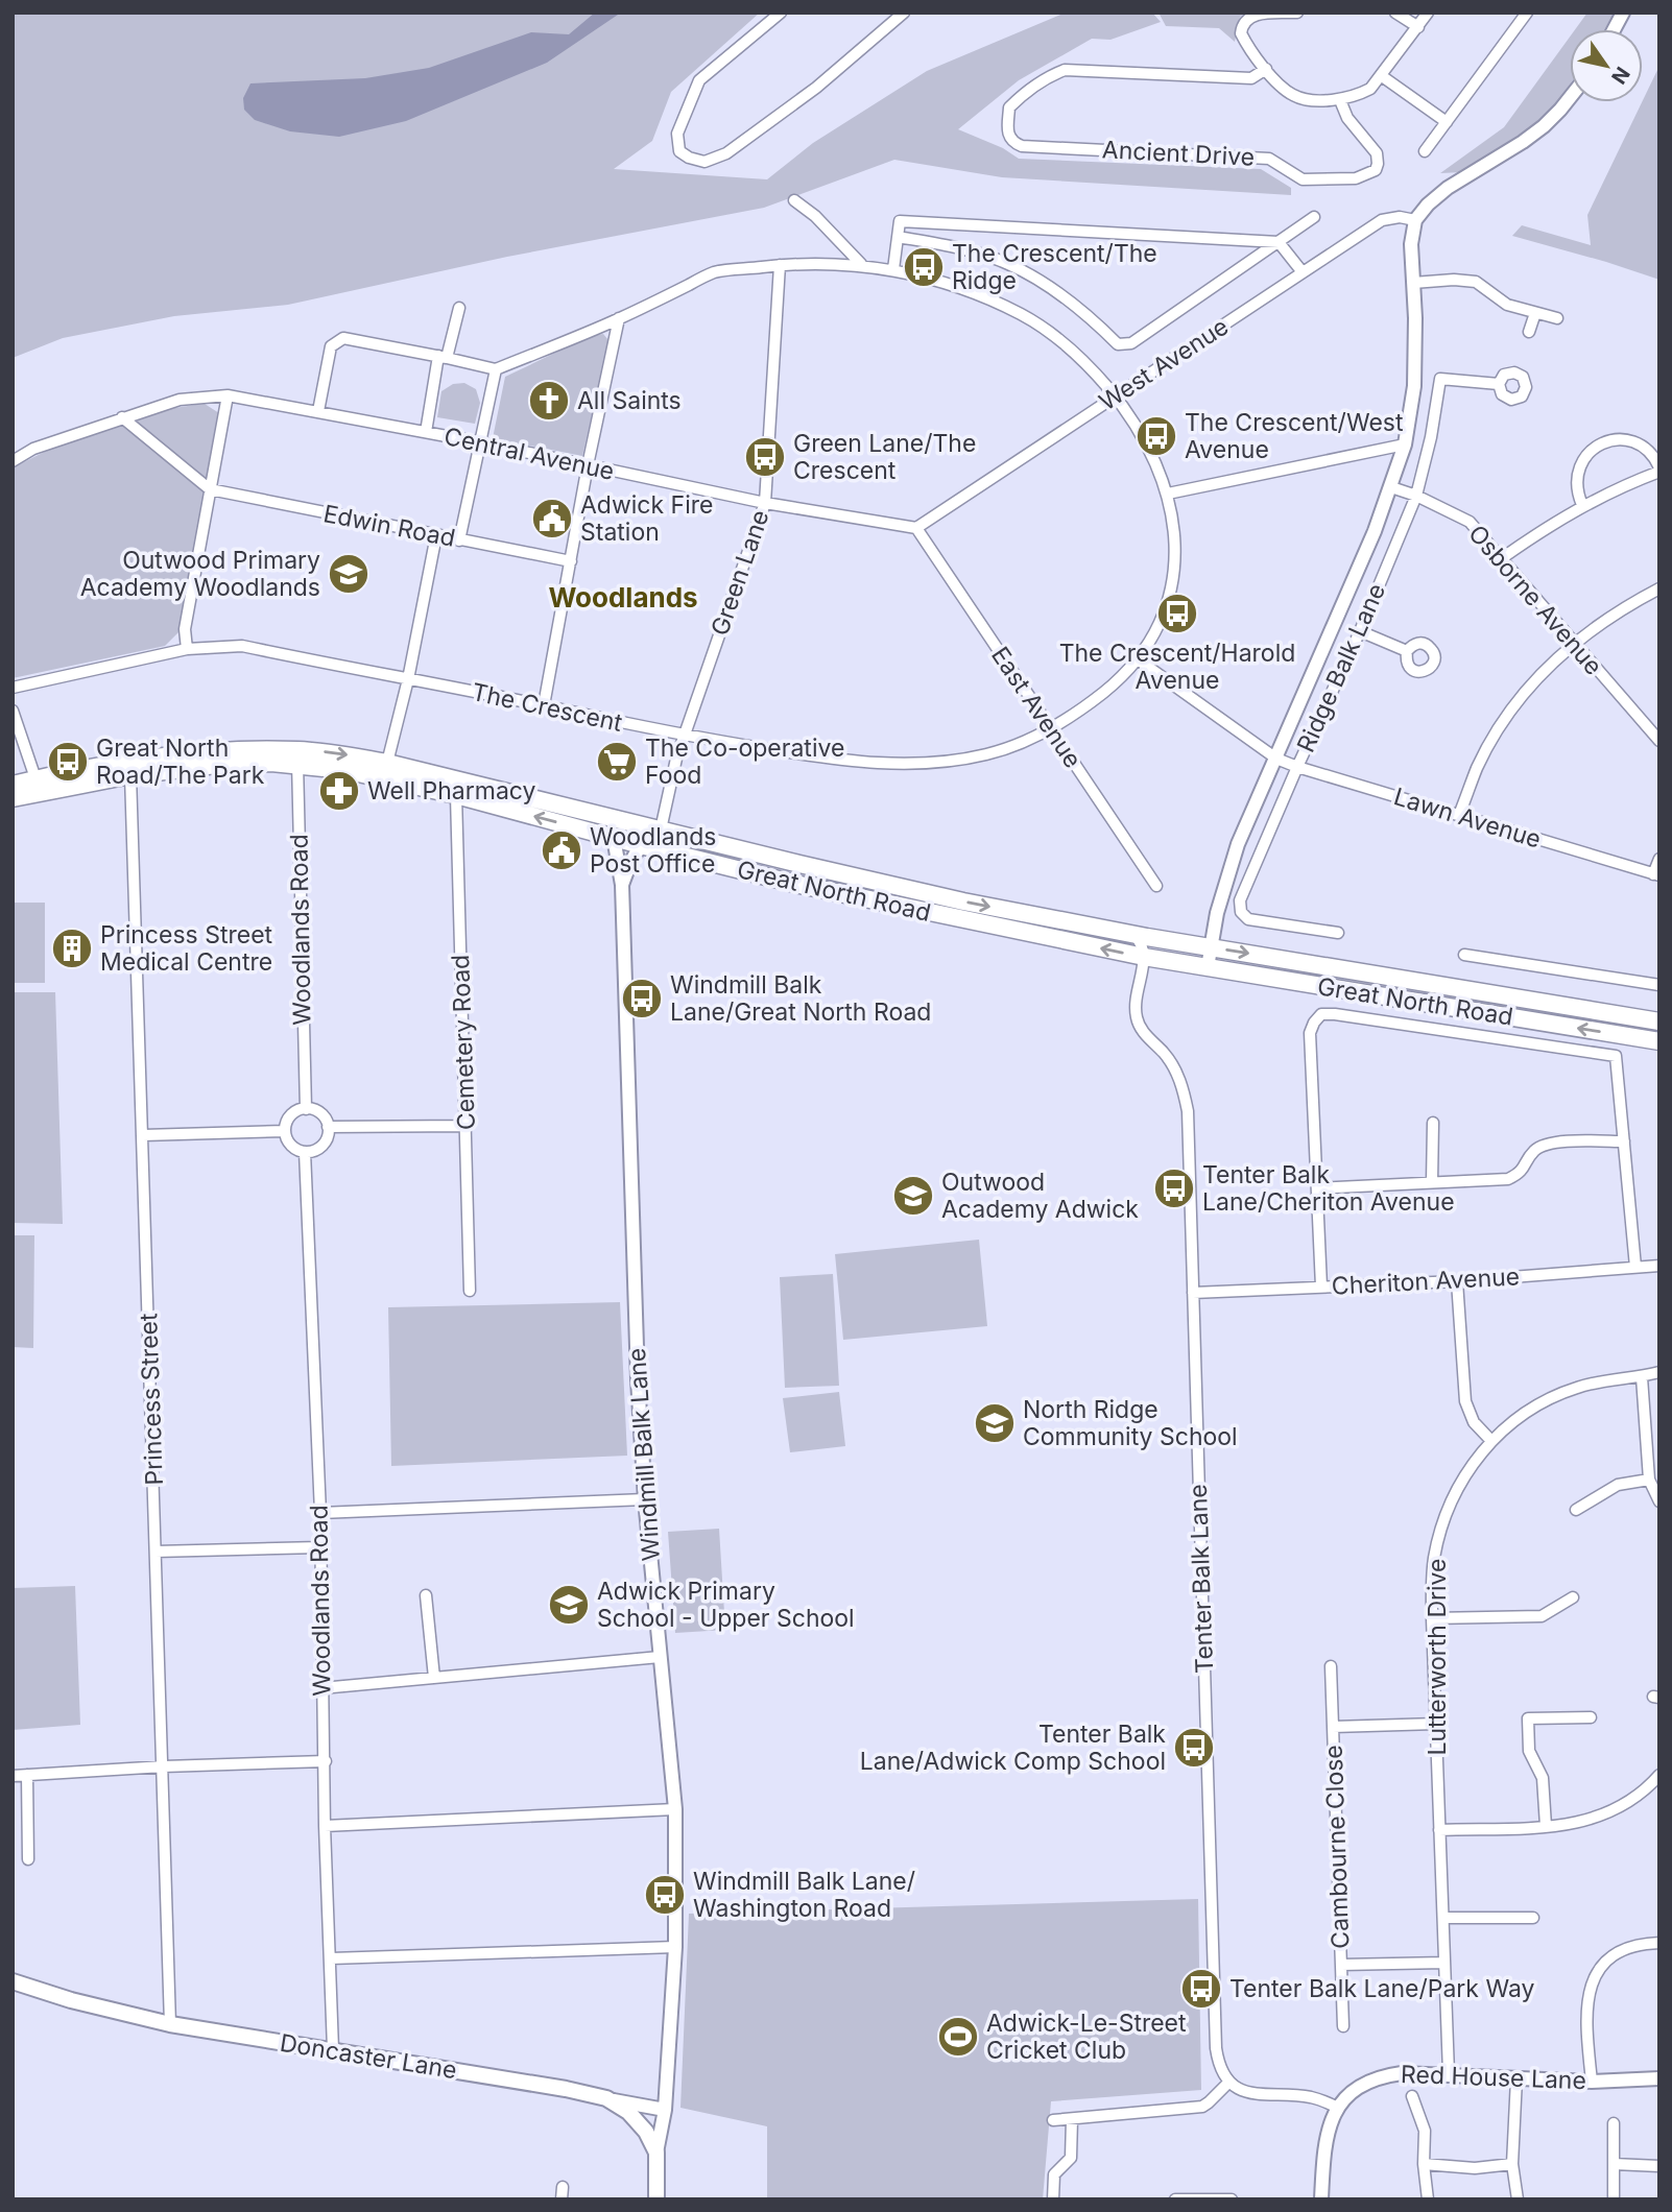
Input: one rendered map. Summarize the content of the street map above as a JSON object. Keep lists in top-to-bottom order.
{
  "streets": {
    "highway": ["Great North Road"],
    "main road": ["Doncaster Lane"],
    "street": [
      "Ancient Drive",
      "West Avenue",
      "Central Avenue",
      "Edwin Road",
      "Green Lane",
      "Osborne Avenue",
      "Ridge Balk Lane",
      "The Crescent",
      "East Avenue",
      "Lawn Avenue",
      "Woodlands Road",
      "Cemetery Road",
      "Cheriton Avenue",
      "Princess Street",
      "Windmill Balk Lane",
      "Tenter Balk Lane",
      "Lutterworth Drive",
      "Cambourne Close",
      "Red House Lane"
    ]
  },
  "crossings": [
    ["West Avenue", "Central Avenue"],
    ["West Avenue", "Ridge Balk Lane"],
    ["West Avenue", "The Crescent"],
    ["West Avenue", "East Avenue"],
    ["Central Avenue", "Green Lane"],
    ["Central Avenue", "East Avenue"],
    ["Green Lane", "The Crescent"],
    ["Green Lane", "Great North Road"],
    ["Osborne Avenue", "Ridge Balk Lane"],
    ["Ridge Balk Lane", "Lawn Avenue"],
    ["Ridge Balk Lane", "Great North Road"],
    ["The Crescent", "East Avenue"],
    ["The Crescent", "Lawn Avenue"],
    ["Great North Road", "Woodlands Road"],
    ["Great North Road", "Cemetery Road"],
    ["Great North Road", "Princess Street"],
    ["Great North Road", "Windmill Balk Lane"],
    ["Great North Road", "Tenter Balk Lane"],
    ["Woodlands Road", "Doncaster Lane"],
    ["Cheriton Avenue", "Tenter Balk Lane"],
    ["Princess Street", "Doncaster Lane"],
    ["Windmill Balk Lane", "Doncaster Lane"],
    ["Lutterworth Drive", "Red House Lane"]
  ],
  "districts": ["Woodlands"],
  "places": {
    "bus stop": [
      "The Crescent/The Ridge",
      "The Crescent/West Avenue",
      "Green Lane/The Crescent",
      "The Crescent/Harold Avenue",
      "Great North Road/The Park",
      "Windmill Balk Lane/Great North Road",
      "Tenter Balk Lane/Cheriton Avenue",
      "Tenter Balk Lane/Adwick Comp School",
      "Windmill Balk Lane/ Washington Road",
      "Tenter Balk Lane/Park Way"
    ],
    "church": ["All Saints"],
    "public building": ["Adwick Fire Station", "Woodlands Post Office"],
    "school or university": [
      "Outwood Primary Academy Woodlands",
      "Outwood Academy Adwick",
      "North Ridge Community School",
      "Adwick Primary School - Upper School"
    ],
    "supermarket": ["The Co-operative Food"],
    "pharmacy": ["Well Pharmacy"],
    "building": ["Princess Street Medical Centre"],
    "sports": ["Adwick-Le-Street Cricket Club"]
  },
  "north": "bottom right"
}
